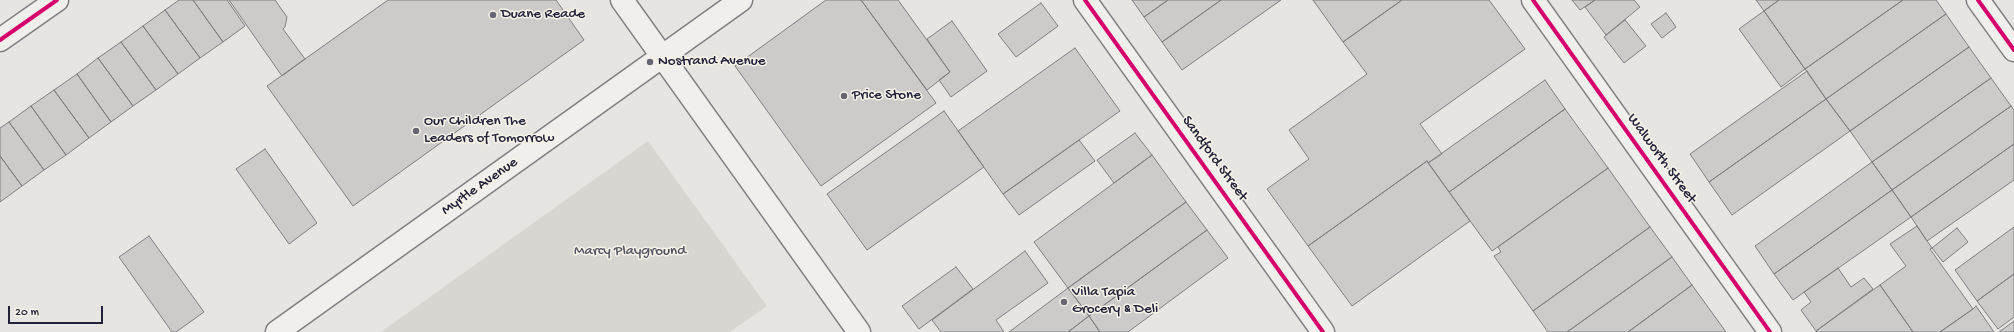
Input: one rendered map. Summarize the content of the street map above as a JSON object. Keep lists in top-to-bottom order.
{
  "streets": {
    "main road": ["Sandford Street", "Walworth Street", "Myrtle Avenue"]
  },
  "parks": ["Marcy Playground"],
  "places": [
    "Duane Reade",
    "Nostrand Avenue",
    "Price Stone",
    "Our Children The Leaders of Tomorrow",
    "Villa Tapia Grocery & Deli"
  ],
  "scale_bar": "20 m"
}
